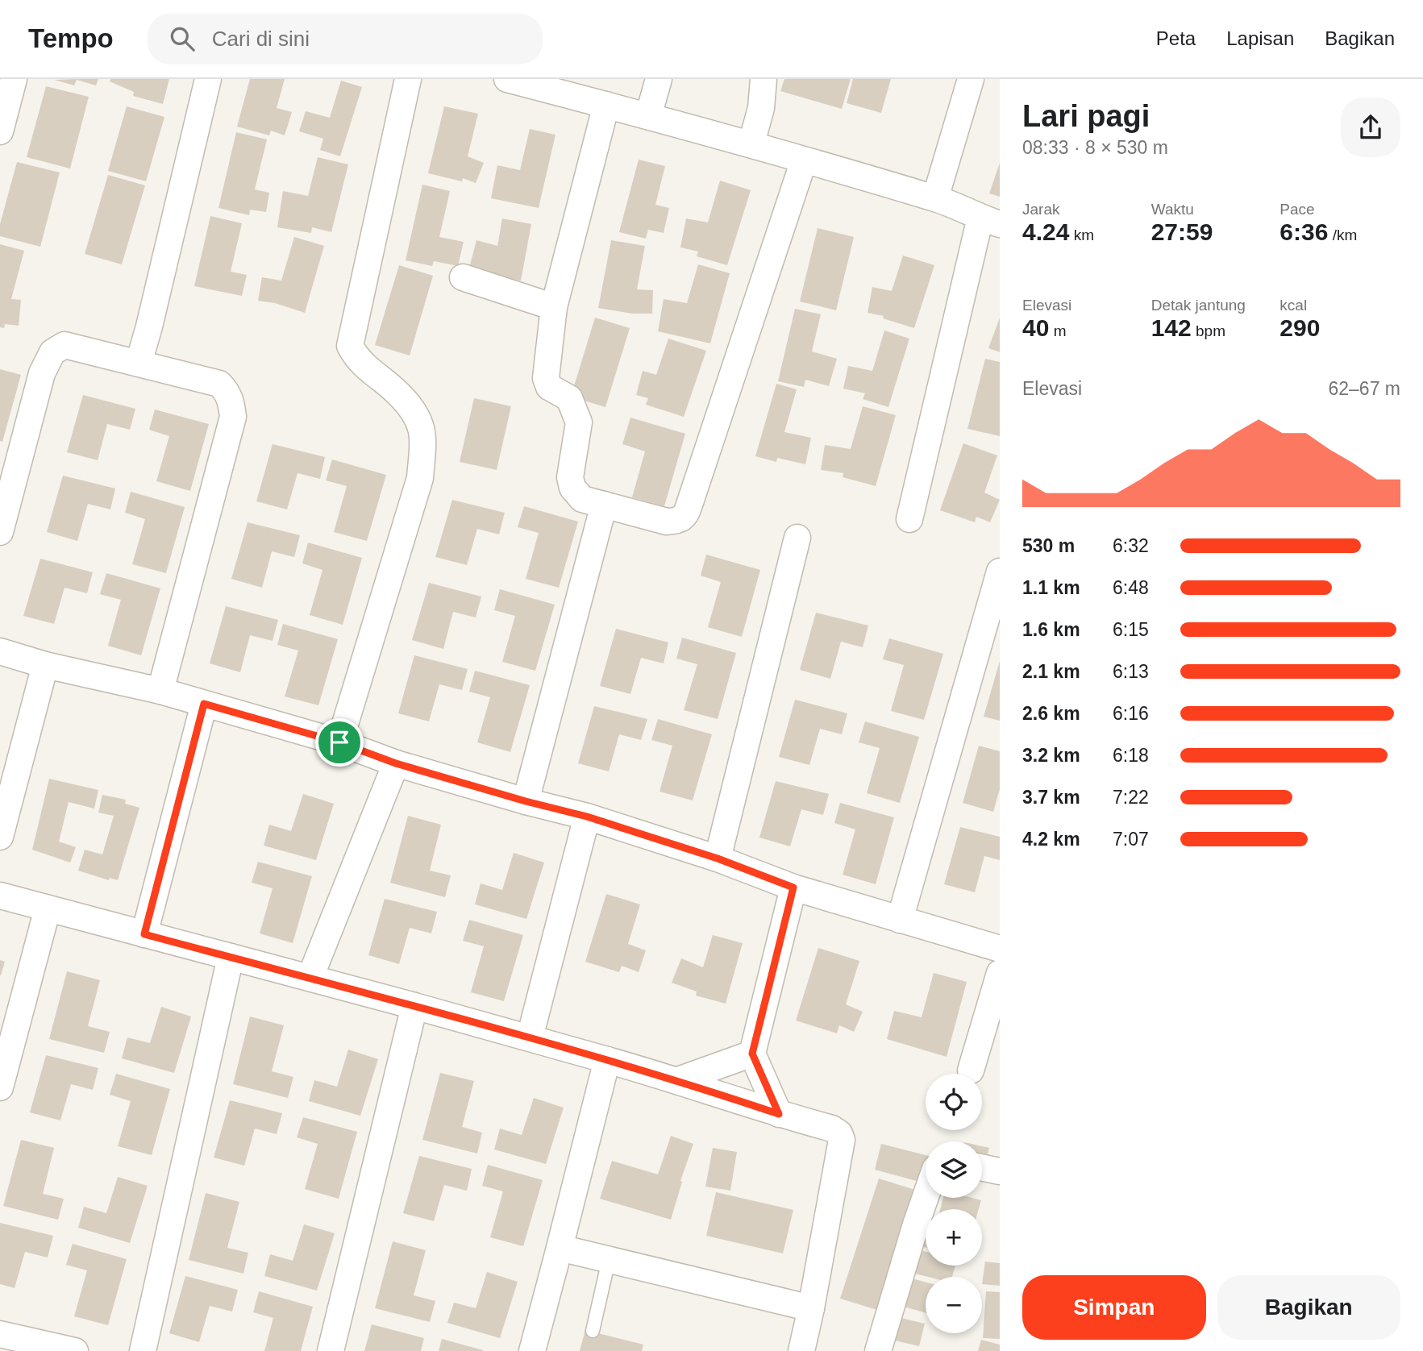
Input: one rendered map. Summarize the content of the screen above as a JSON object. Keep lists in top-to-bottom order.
{
  "page": {
    "header": "Tempo",
    "search": "Cari di sini",
    "nav": ["Peta", "Lapisan", "Bagikan"],
    "heading": ["Lari pagi", "08:33 · 8 × 530 m"],
    "stats": [
      ["Jarak", "4.24 km"],
      ["Waktu", "27:59"],
      ["Pace", "6:36 /km"],
      ["Elevasi", "40 m"],
      ["Detak jantung", "142 bpm"],
      ["kcal", "290"]
    ],
    "chart": ["Elevasi", "62–67 m"],
    "list": [
      {
        "name": "530 m",
        "note": "6:32"
      },
      {
        "name": "1.1 km",
        "note": "6:48"
      },
      {
        "name": "1.6 km",
        "note": "6:15"
      },
      {
        "name": "2.1 km",
        "note": "6:13"
      },
      {
        "name": "2.6 km",
        "note": "6:16"
      },
      {
        "name": "3.2 km",
        "note": "6:18"
      },
      {
        "name": "3.7 km",
        "note": "7:22"
      },
      {
        "name": "4.2 km",
        "note": "7:07"
      }
    ],
    "map_buttons": ["+", "−"],
    "buttons": ["Simpan", "Bagikan"]
  }
}
